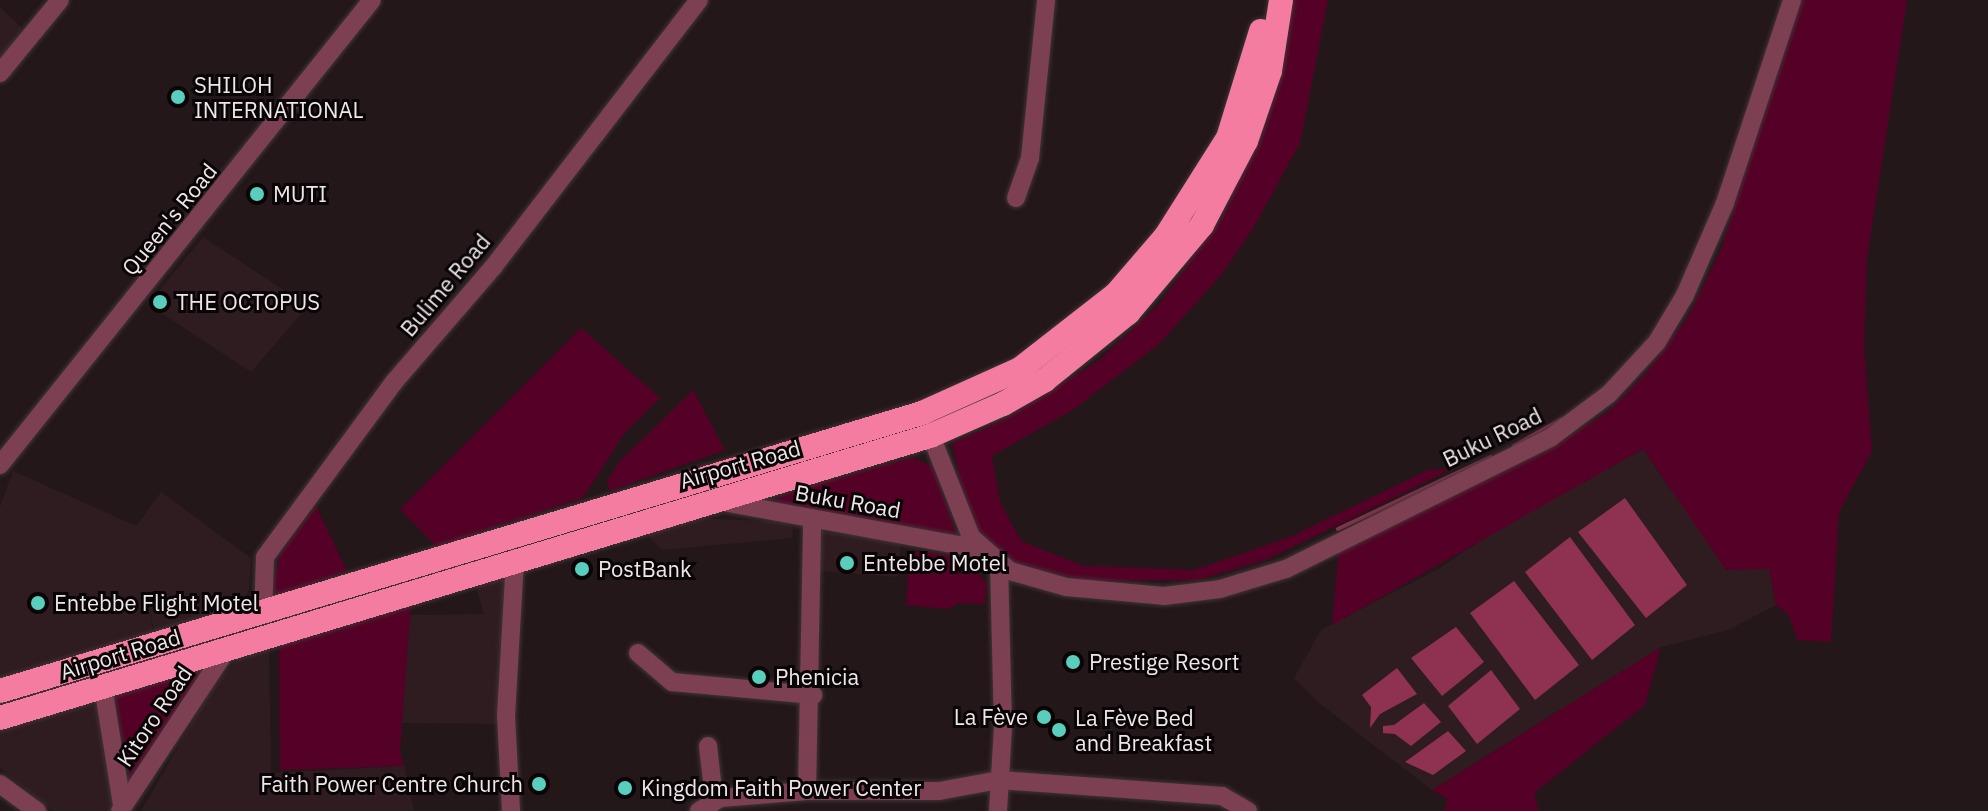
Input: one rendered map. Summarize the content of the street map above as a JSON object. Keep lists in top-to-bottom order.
{
  "streets": {
    "highway": ["Airport Road"],
    "street": [
      "Queen's Road",
      "Bulime Road",
      "Buku Road",
      "Kitoro Road"
    ]
  },
  "crossings": [
    ["Bulime Road", "Airport Road"],
    ["Buku Road", "Airport Road"],
    ["Airport Road", "Kitoro Road"]
  ],
  "places": [
    "SHILOH INTERNATIONAL",
    "MUTI",
    "THE OCTOPUS",
    "Entebbe Motel",
    "PostBank",
    "Entebbe Flight Motel",
    "Prestige Resort",
    "Phenicia",
    "La Fève",
    "La Fève Bed and Breakfast",
    "Faith Power Centre Church",
    "Kingdom Faith Power Center"
  ]
}
